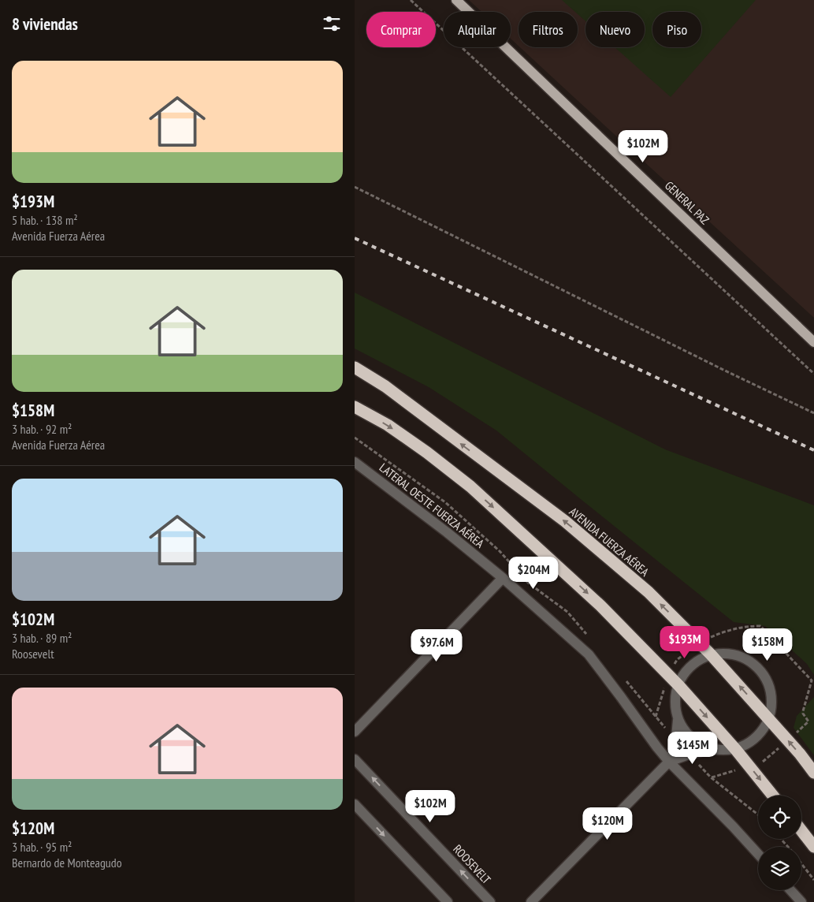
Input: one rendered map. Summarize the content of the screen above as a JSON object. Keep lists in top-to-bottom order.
{
  "streets": {
    "highway": ["AVENIDA FUERZA AÉREA"],
    "main road": ["GENERAL PAZ"],
    "street": ["LATERAL OESTE FUERZA AÉREA", "ROOSEVELT"]
  },
  "page": {
    "heading": "8 viviendas",
    "chip": [
      "Comprar",
      "Alquilar",
      "Filtros",
      "Nuevo",
      "Piso"
    ],
    "list": [
      {
        "name": "$193M",
        "note": "5 hab. · 138 m² · Avenida Fuerza Aérea"
      },
      {
        "name": "$158M",
        "note": "3 hab. · 92 m² · Avenida Fuerza Aérea"
      },
      {
        "name": "$102M",
        "note": "3 hab. · 89 m² · Roosevelt"
      },
      {
        "name": "$120M",
        "note": "3 hab. · 95 m² · Bernardo de Monteagudo"
      }
    ],
    "price": [
      "$102M",
      "$204M",
      "$193M",
      "$158M",
      "$97.6M",
      "$145M",
      "$102M",
      "$120M"
    ]
  }
}
